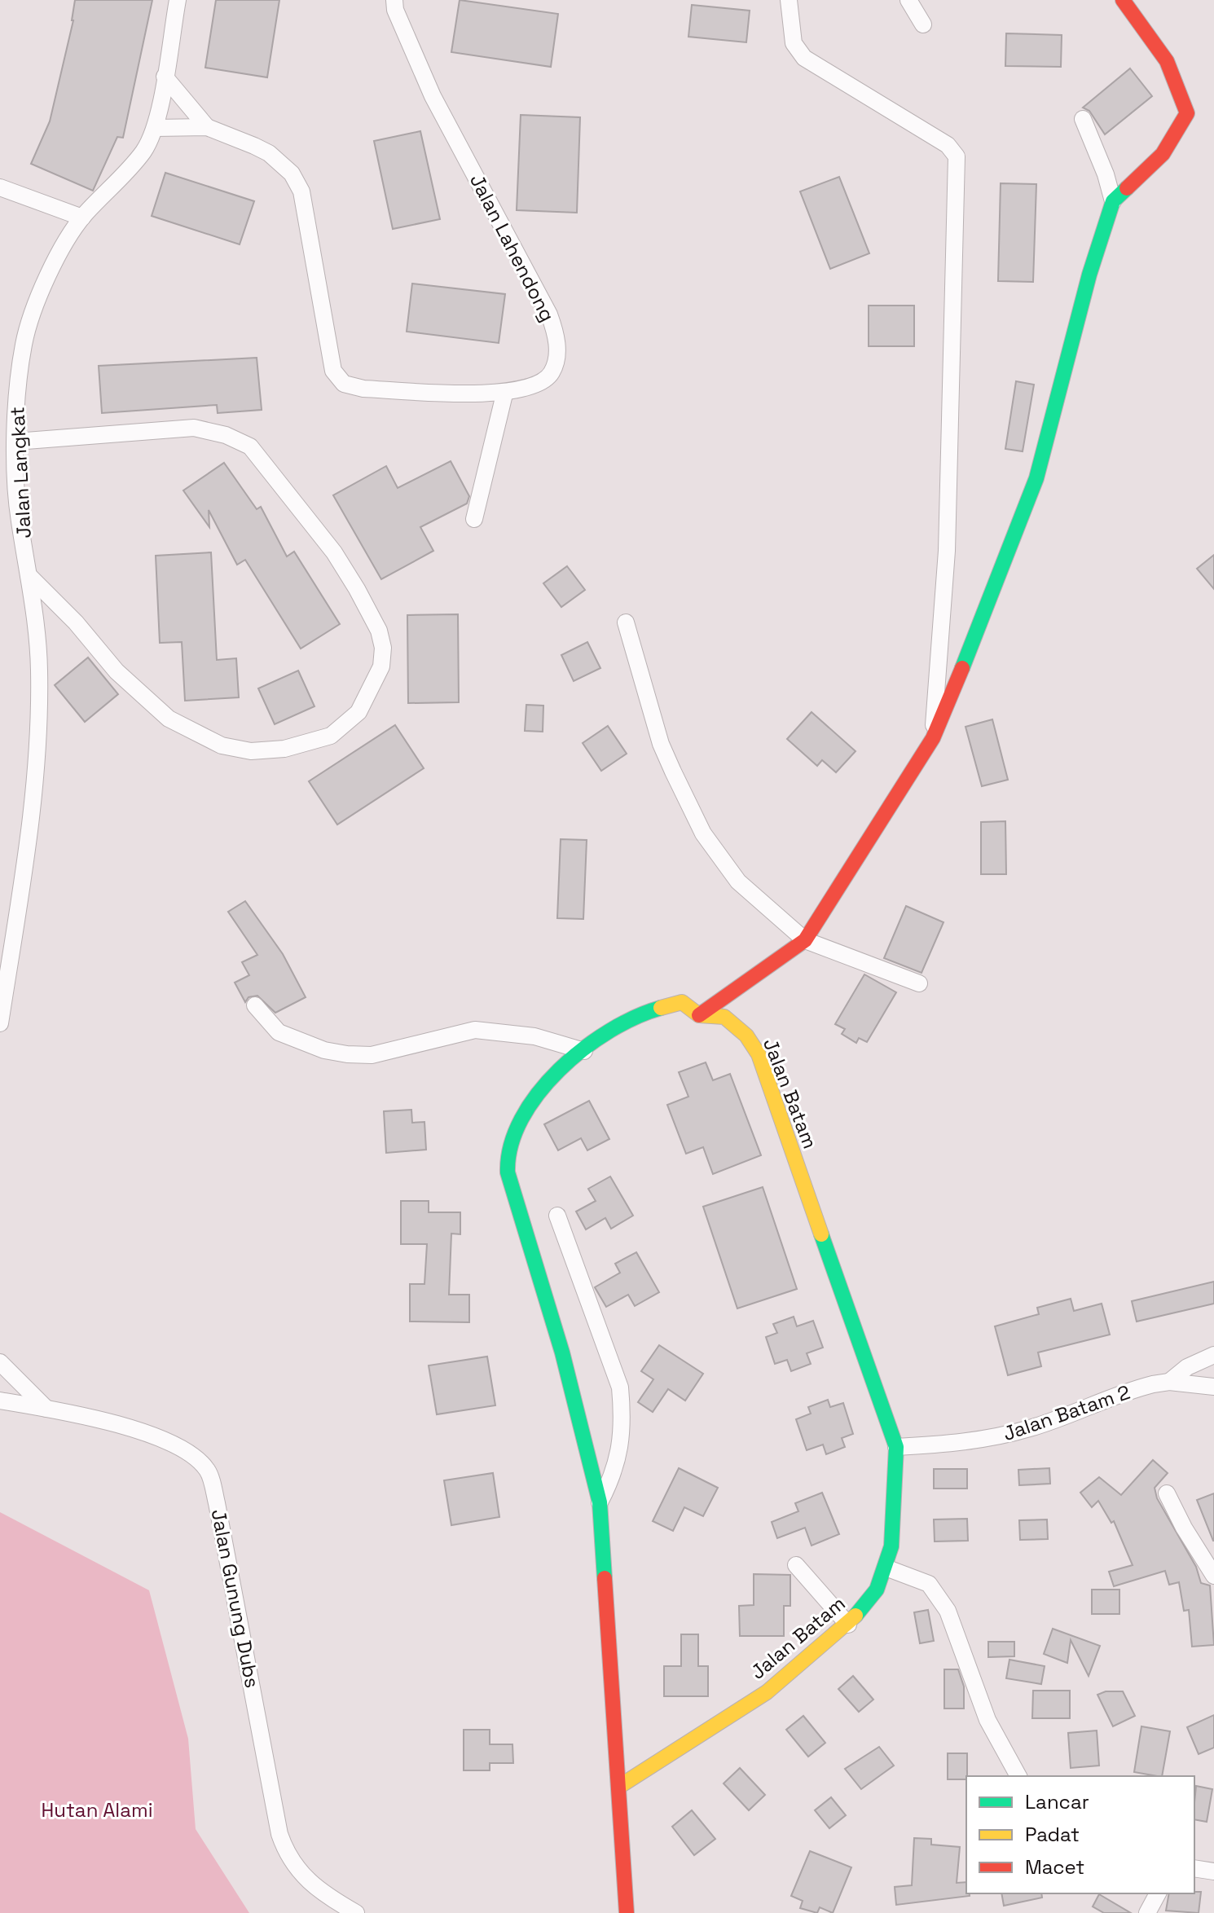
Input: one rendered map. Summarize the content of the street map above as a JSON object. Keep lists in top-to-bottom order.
{
  "streets": {
    "street": [
      "Jalan Lahendong",
      "Jalan Langkat",
      "Jalan Batam",
      "Jalan Batam 2",
      "Jalan Gunung Dubs"
    ]
  },
  "crossings": [
    ["Jalan Batam", "Jalan Batam 2"]
  ],
  "parks": ["Hutan Alami"],
  "legend": ["Lancar", "Padat", "Macet"]
}
